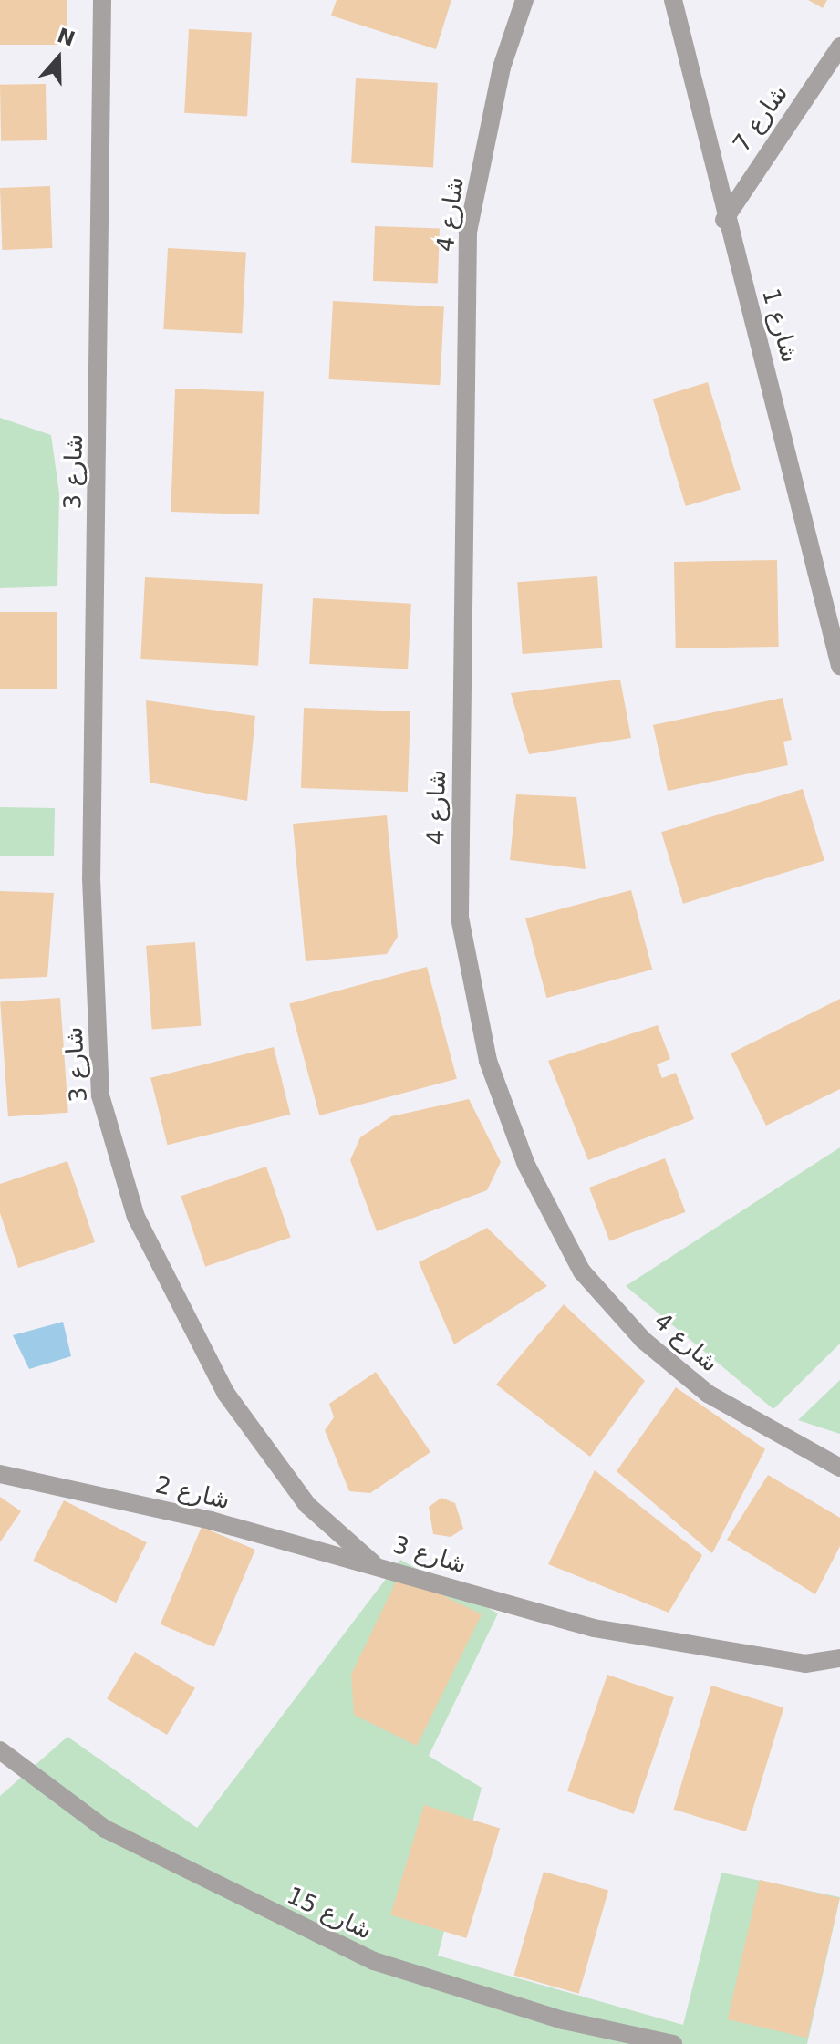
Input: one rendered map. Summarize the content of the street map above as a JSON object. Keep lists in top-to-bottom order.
{
  "streets": {
    "street": [
      "شارع 7",
      "شارع 4",
      "شارع 1",
      "شارع 3",
      "شارع 2",
      "شارع 15"
    ]
  },
  "crossings": [
    ["شارع 7", "شارع 1"],
    ["شارع 3", "شارع 2"]
  ],
  "north": "top"
}
